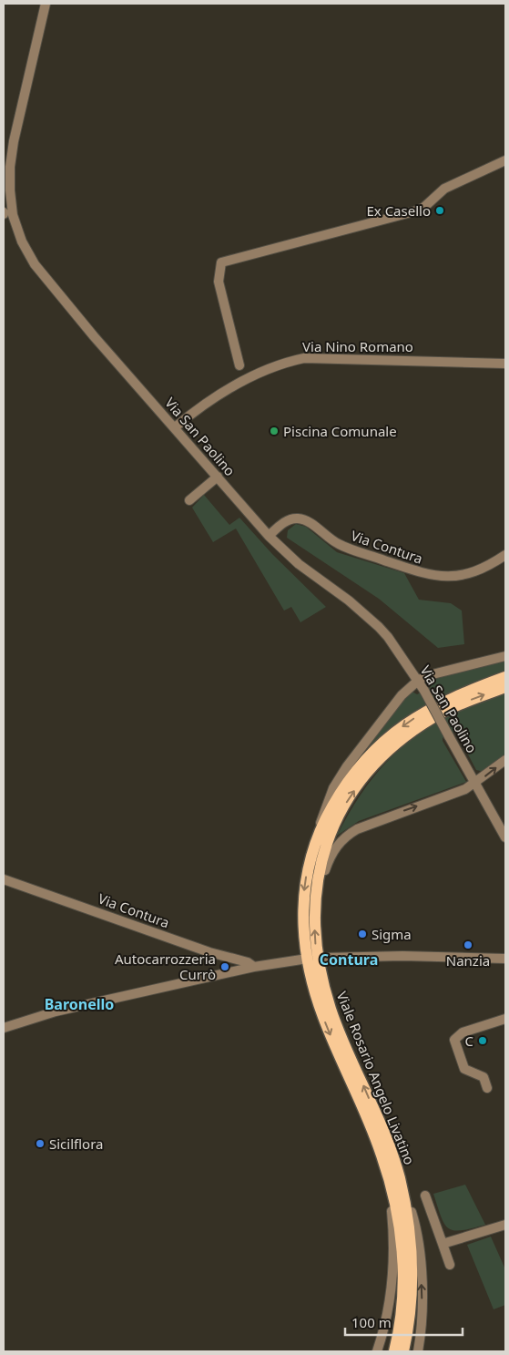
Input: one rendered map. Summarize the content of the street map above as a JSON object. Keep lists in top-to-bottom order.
{
  "streets": {
    "main road": ["Viale Rosario Angelo Livatino"],
    "street": ["Via Nino Romano", "Via San Paolino", "Via Contura"]
  },
  "crossings": [
    ["Via Nino Romano", "Via San Paolino"],
    ["Via San Paolino", "Via Contura"]
  ],
  "districts": ["Contura", "Baronello"],
  "places": [
    "Ex Casello",
    "Piscina Comunale",
    "Sigma",
    "Nanzia",
    "Autocarrozzeria Currò",
    "C",
    "Sicilflora"
  ],
  "scale_bar": "100 m"
}
